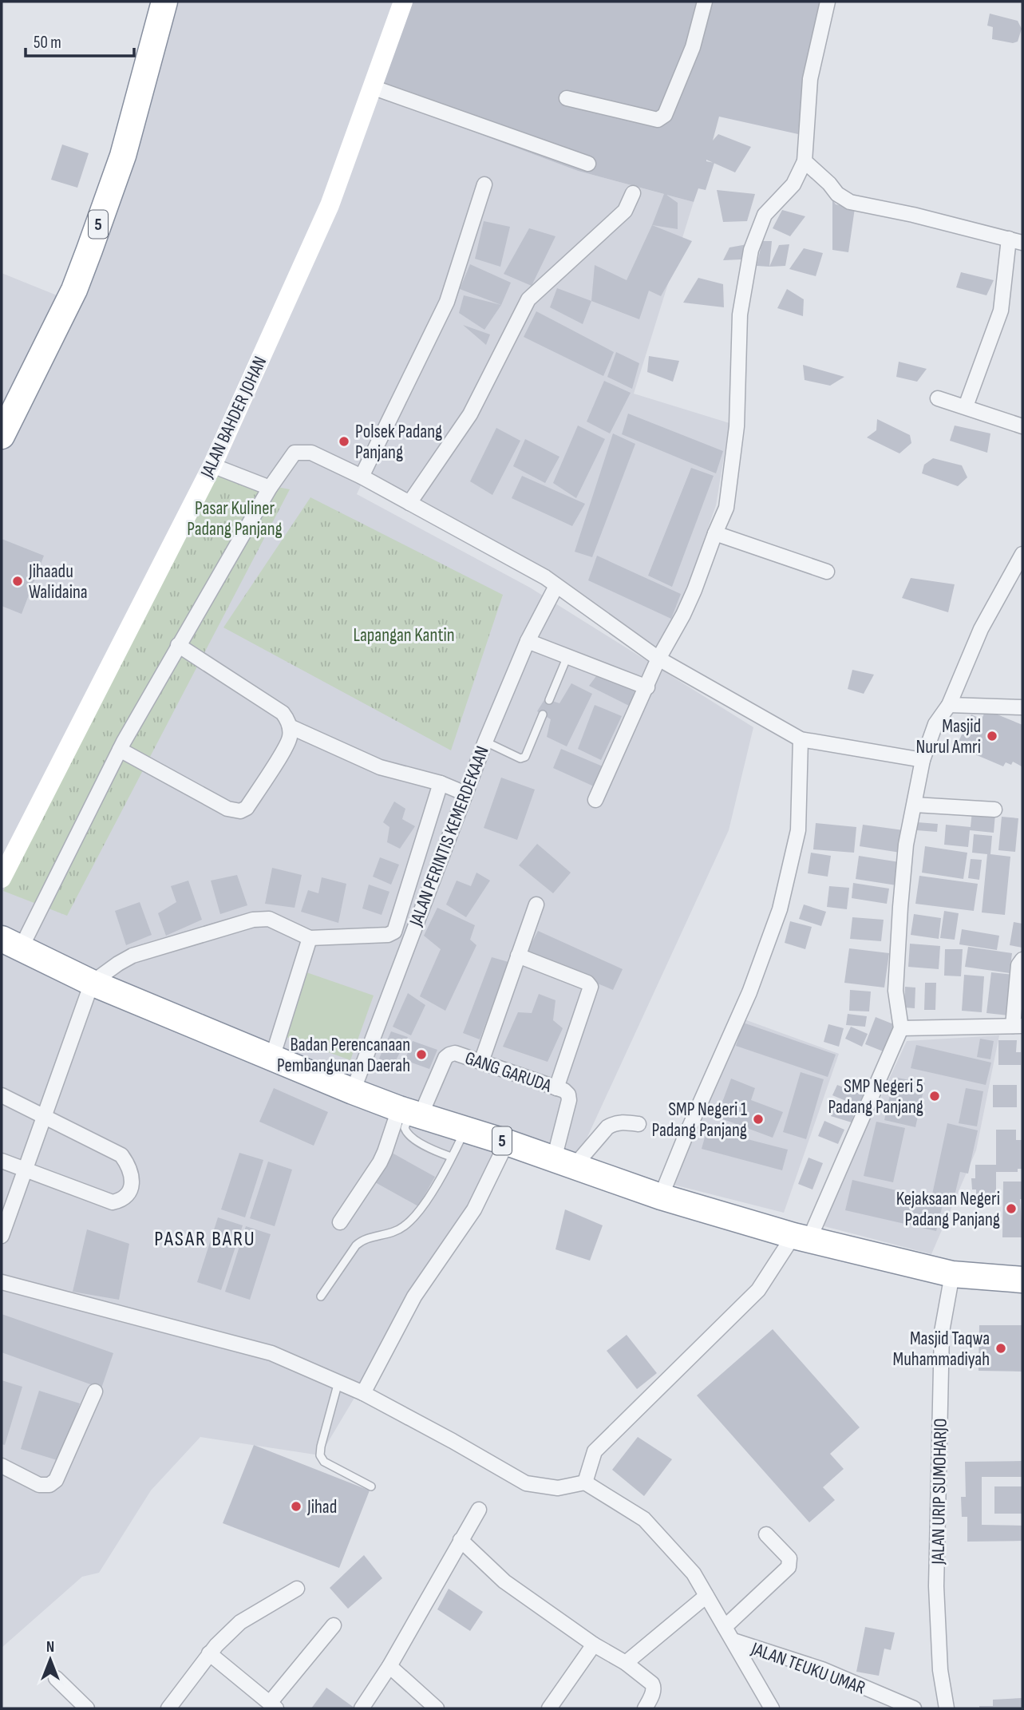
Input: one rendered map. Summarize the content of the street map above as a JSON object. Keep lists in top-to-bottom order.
{
  "streets": {
    "highway": ["5"],
    "main road": ["JALAN BAHDER JOHAN"],
    "street": [
      "JALAN PERINTIS KEMERDEKAAN",
      "GANG GARUDA",
      "JALAN URIP SUMOHARJO",
      "JALAN TEUKU UMAR"
    ]
  },
  "crossings": [
    ["5", "JALAN PERINTIS KEMERDEKAAN"],
    ["5", "GANG GARUDA"],
    ["5", "JALAN URIP SUMOHARJO"]
  ],
  "districts": ["PASAR BARU"],
  "parks": ["Pasar Kuliner Padang Panjang", "Lapangan Kantin"],
  "places": [
    "Polsek Padang Panjang",
    "Jihaadu Walidaina",
    "Masjid Nurul Amri",
    "Badan Perencanaan Pembangunan Daerah",
    "SMP Negeri 5 Padang Panjang",
    "SMP Negeri 1 Padang Panjang",
    "Kejaksaan Negeri Padang Panjang",
    "Masjid Taqwa Muhammadiyah",
    "Jihad"
  ],
  "scale_bar": "50 m",
  "north": "top"
}
